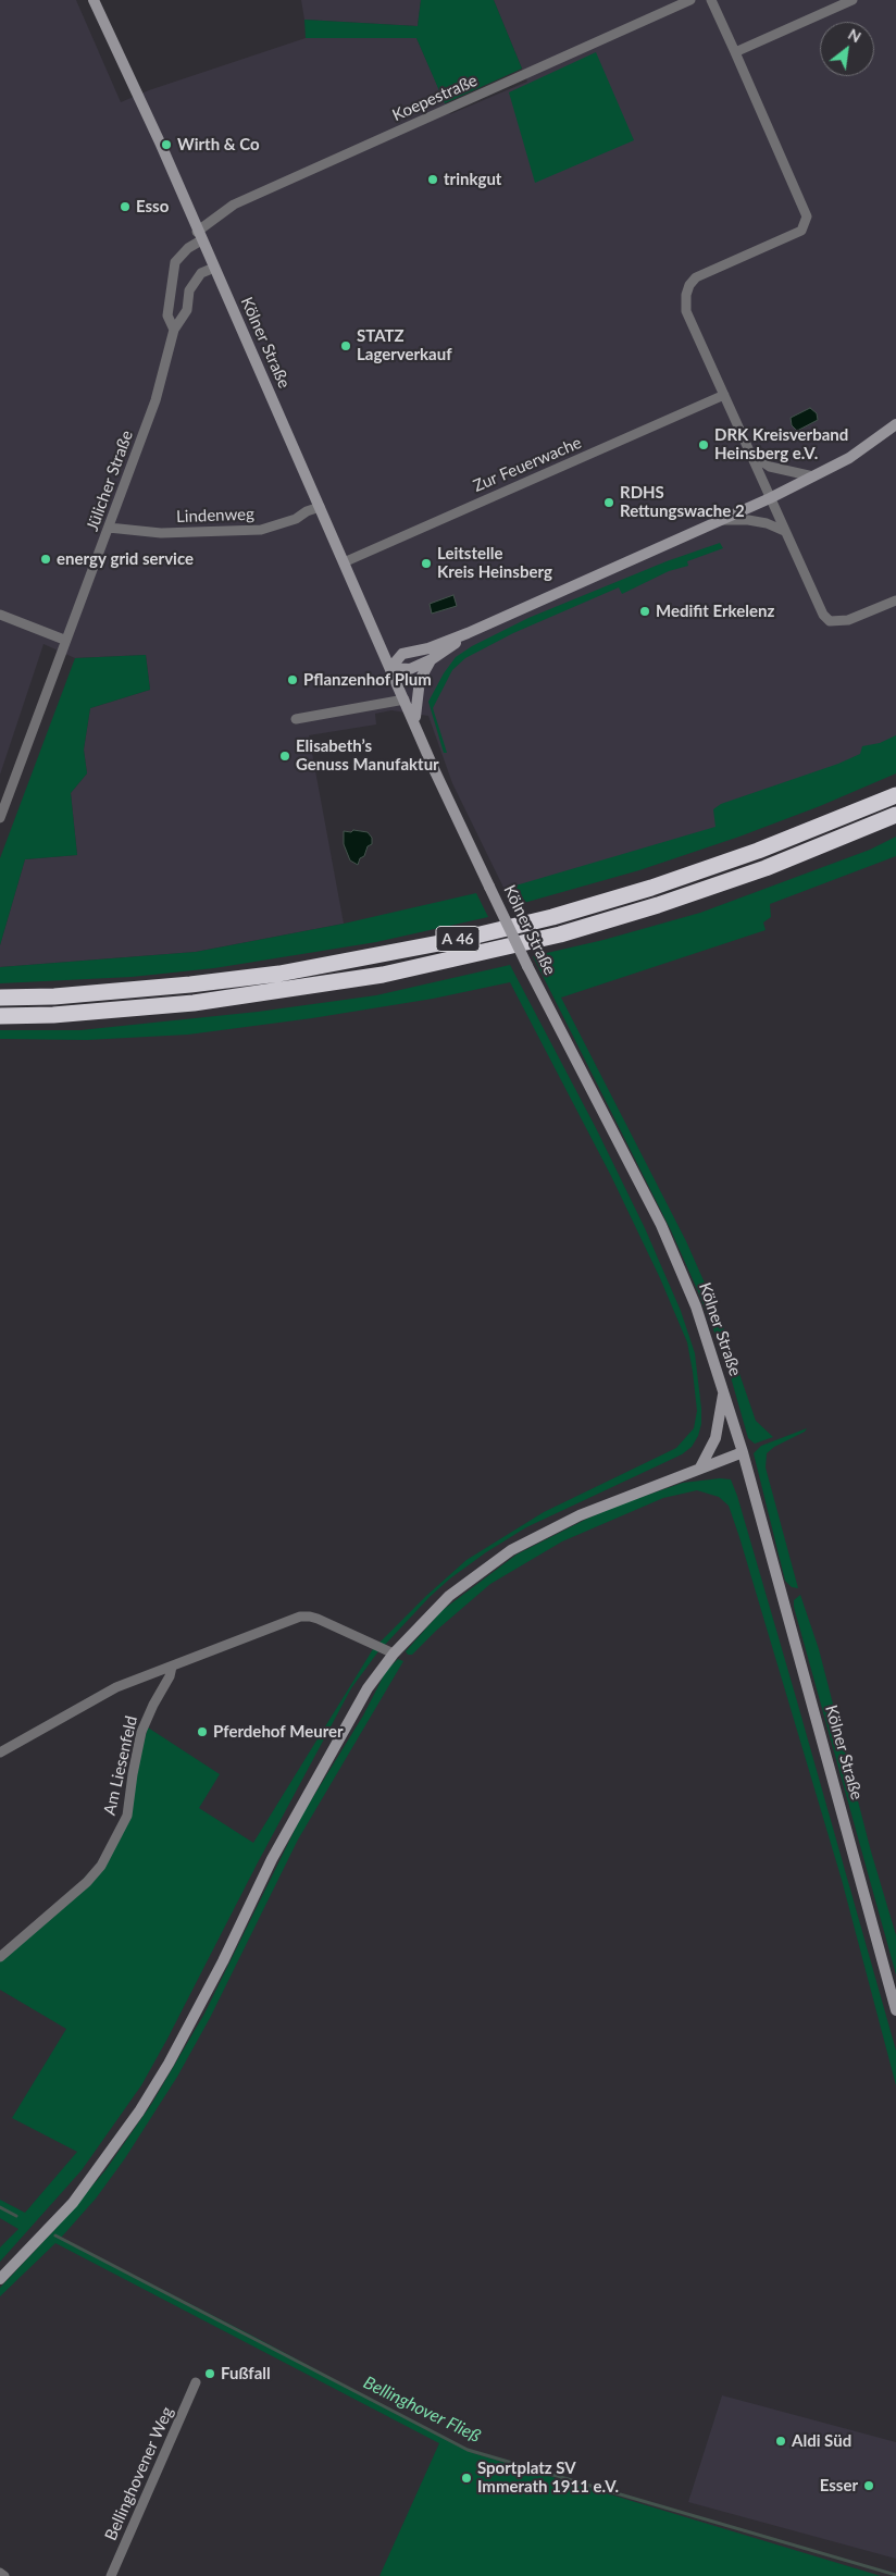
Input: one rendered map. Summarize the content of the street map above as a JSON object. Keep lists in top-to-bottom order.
{
  "streets": {
    "highway": ["A 46"],
    "main road": ["Kölner Straße"],
    "street": [
      "Koepestraße",
      "Zur Feuerwache",
      "Jülicher Straße",
      "Lindenweg",
      "Am Liesenfeld",
      "Bellinghovener Weg"
    ]
  },
  "crossings": [
    ["Koepestraße", "Kölner Straße"],
    ["Koepestraße", "Jülicher Straße"],
    ["Kölner Straße", "Zur Feuerwache"],
    ["Kölner Straße", "Jülicher Straße"],
    ["Kölner Straße", "Lindenweg"],
    ["Jülicher Straße", "Lindenweg"]
  ],
  "water": ["Bellinghover Fließ"],
  "places": [
    "Wirth & Co",
    "trinkgut",
    "Esso",
    "STATZ Lagerverkauf",
    "DRK Kreisverband Heinsberg e.V.",
    "RDHS Rettungswache 2",
    "energy grid service",
    "Leitstelle Kreis Heinsberg",
    "Medifit Erkelenz",
    "Pflanzenhof Plum",
    "Elisabeth’s Genuss Manufaktur",
    "Pferdehof Meurer",
    "Fußfall",
    "Aldi Süd",
    "Sportplatz SV Immerath 1911 e.V.",
    "Esser"
  ],
  "north": "top right"
}
